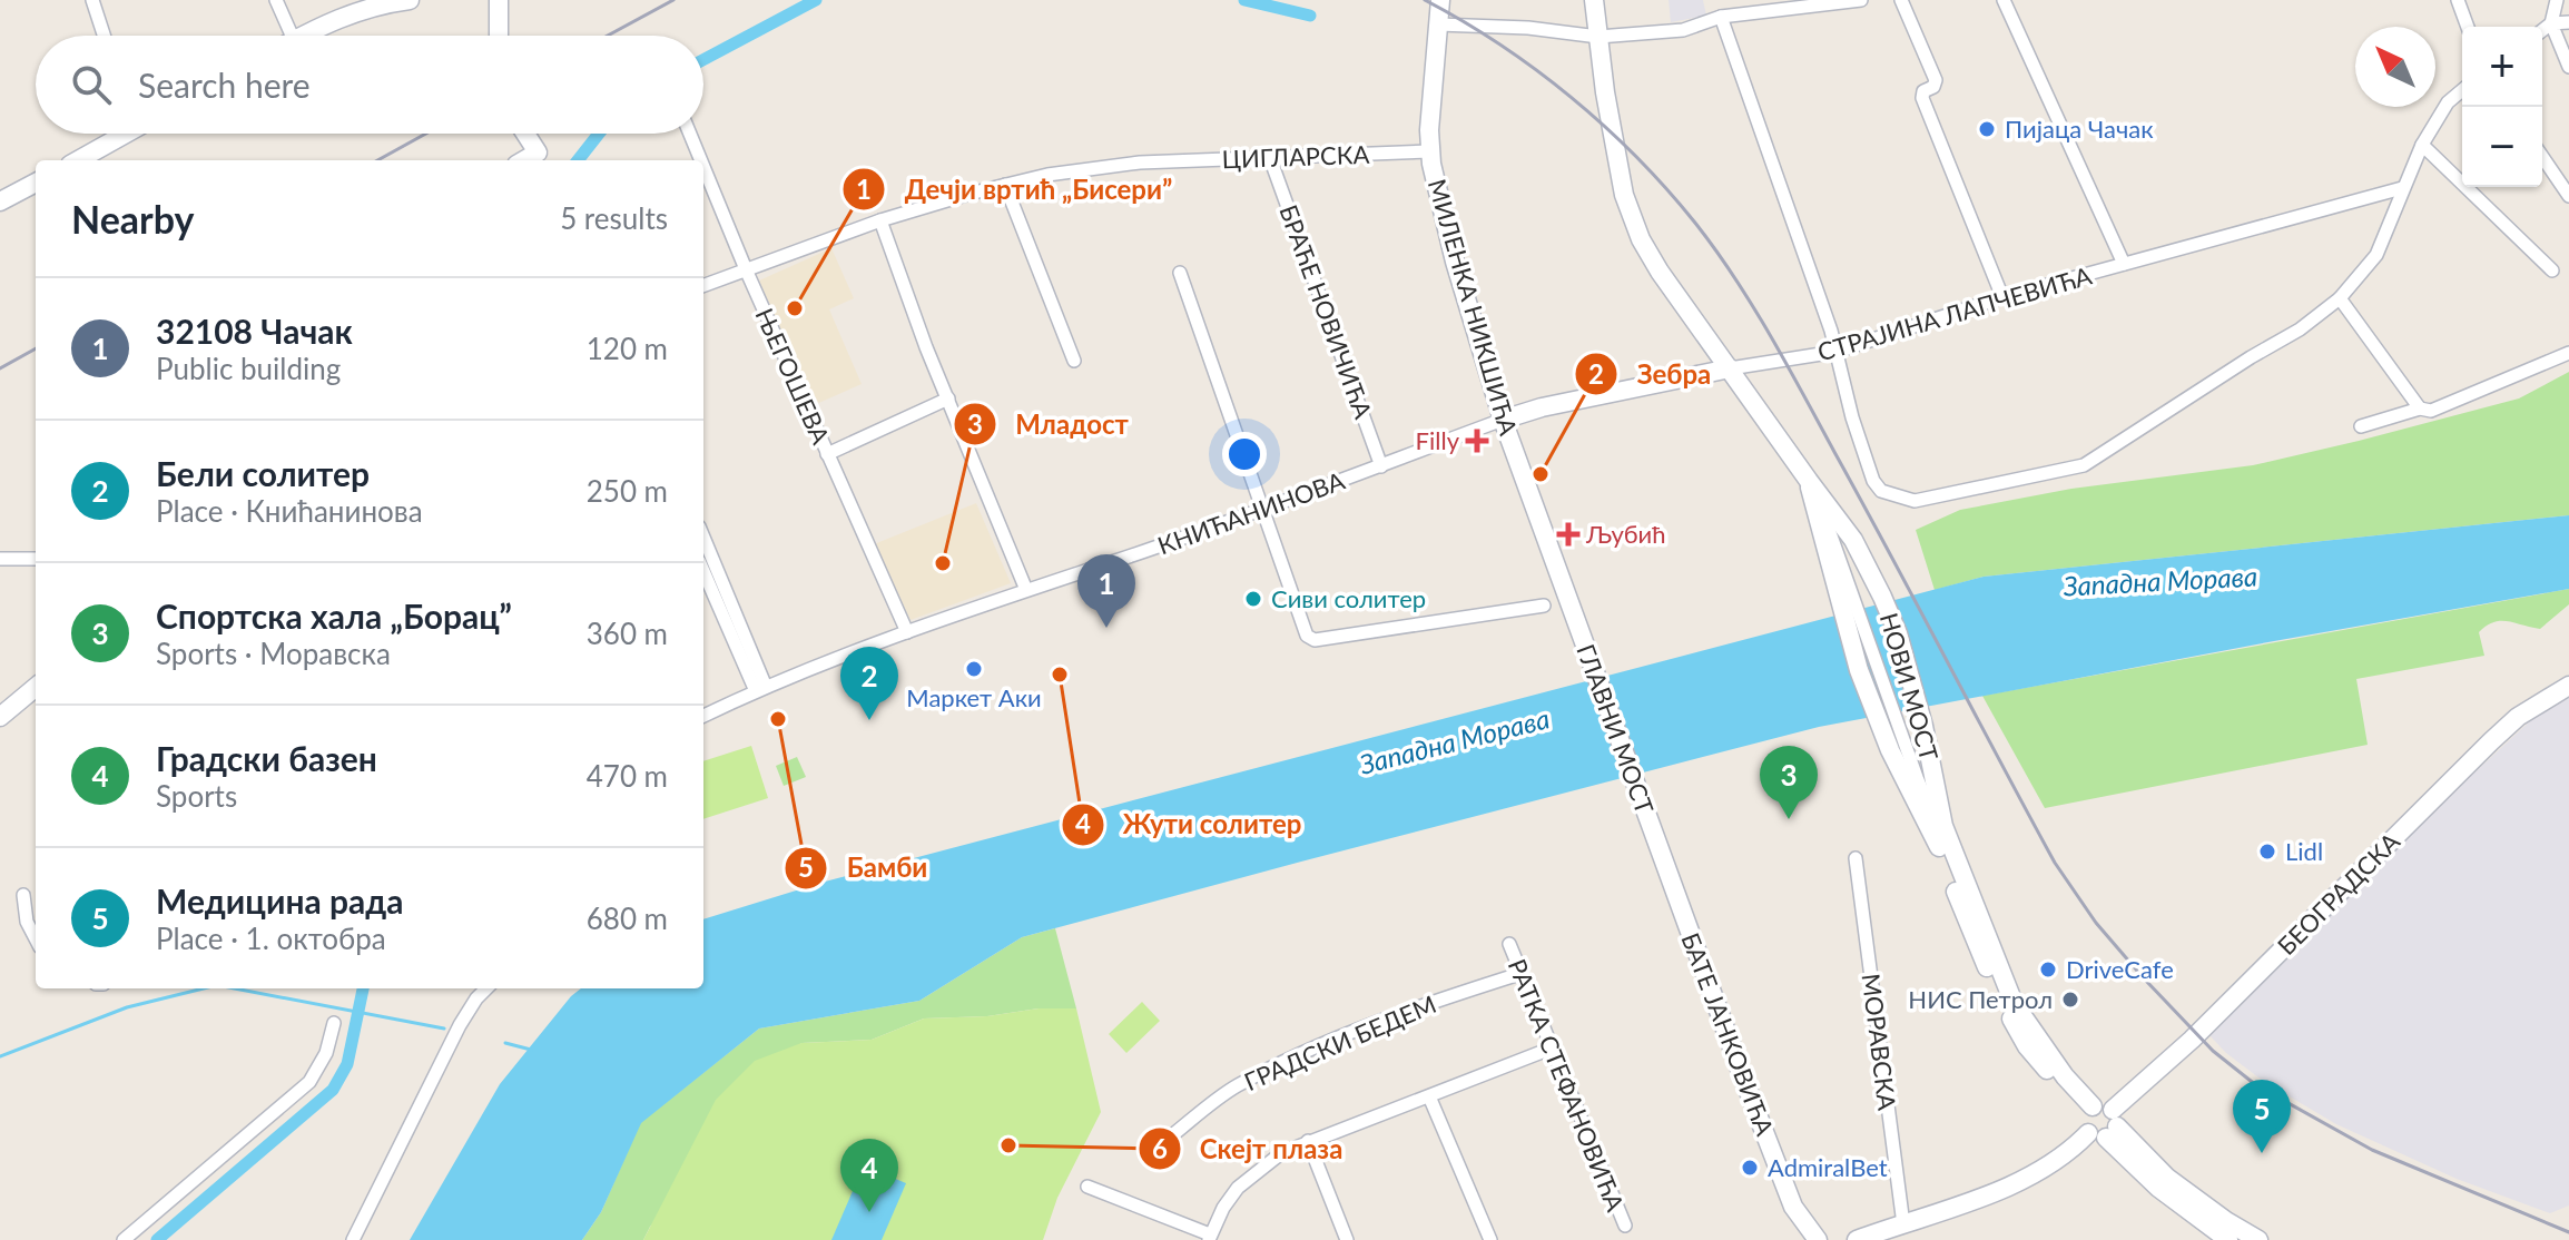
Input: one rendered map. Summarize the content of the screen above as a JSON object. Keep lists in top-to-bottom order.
{
  "streets": {
    "main road": [
      "МИЛЕНКА НИКШИЋА",
      "СТРАЈИНА ЛАПЧЕВИЋА",
      "НОВИ МОСТ",
      "ГЛАВНИ МОСТ",
      "БЕОГРАДСКА",
      "БАТЕ ЈАНКОВИЋА"
    ],
    "street": [
      "ЦИГЛАРСКА",
      "БРАЋЕ НОВИЧИЋА",
      "ЊЕГОШЕВА",
      "КНИЋАНИНОВА",
      "МОРАВСКА",
      "ГРАДСКИ БЕДЕМ",
      "РАТКА СТЕФАНОВИЋА"
    ]
  },
  "crossings": [
    ["ЦИГЛАРСКА", "МИЛЕНКА НИКШИЋА"],
    ["ЦИГЛАРСКА", "БРАЋЕ НОВИЧИЋА"],
    ["ЦИГЛАРСКА", "ЊЕГОШЕВА"],
    ["МИЛЕНКА НИКШИЋА", "СТРАЈИНА ЛАПЧЕВИЋА"],
    ["МИЛЕНКА НИКШИЋА", "КНИЋАНИНОВА"],
    ["МИЛЕНКА НИКШИЋА", "ГЛАВНИ МОСТ"],
    ["БРАЋЕ НОВИЧИЋА", "КНИЋАНИНОВА"],
    ["СТРАЈИНА ЛАПЧЕВИЋА", "КНИЋАНИНОВА"],
    ["ЊЕГОШЕВА", "КНИЋАНИНОВА"],
    ["ГЛАВНИ МОСТ", "БАТЕ ЈАНКОВИЋА"],
    ["БЕОГРАДСКА", "МОРАВСКА"],
    ["ГРАДСКИ БЕДЕМ", "РАТКА СТЕФАНОВИЋА"]
  ],
  "water": ["Западна Морава"],
  "places": {
    "other": [
      "Пијаца Чачак",
      "Дечји вртић „Бисери”",
      "Зебра",
      "Младост",
      "Сиви солитер",
      "Маркет Аки",
      "Жути солитер",
      "Бамби",
      "Lidl",
      "DriveCafe",
      "НИС Петрол",
      "Скејт плаза",
      "AdmiralBet"
    ],
    "health": ["Filly", "Љубић"]
  },
  "north": "top left",
  "page": {
    "map_buttons": ["+", "−"],
    "search": "Search here",
    "heading": ["Nearby", "5 results"],
    "list": [
      {
        "mark": "1",
        "name": "32108 Чачак",
        "note": "Public building",
        "value": "120 m"
      },
      {
        "mark": "2",
        "name": "Бели солитер",
        "note": "Place · Книћанинова",
        "value": "250 m"
      },
      {
        "mark": "3",
        "name": "Спортска хала „Борац”",
        "note": "Sports · Моравска",
        "value": "360 m"
      },
      {
        "mark": "4",
        "name": "Градски базен",
        "note": "Sports",
        "value": "470 m"
      },
      {
        "mark": "5",
        "name": "Медицина рада",
        "note": "Place · 1. октобра",
        "value": "680 m"
      }
    ],
    "pins": [
      "1",
      "2",
      "3",
      "5",
      "4"
    ]
  }
}
